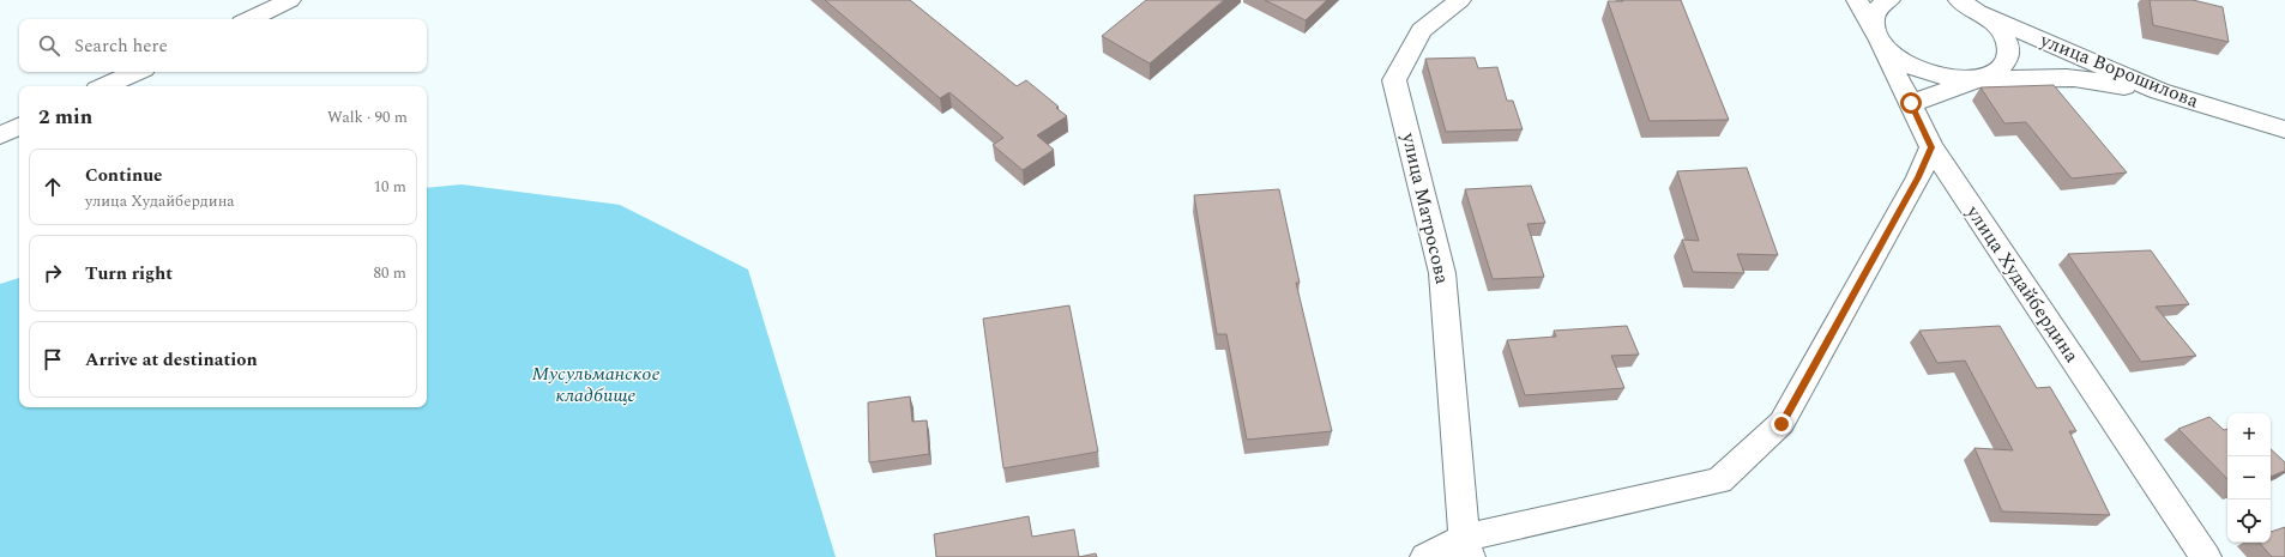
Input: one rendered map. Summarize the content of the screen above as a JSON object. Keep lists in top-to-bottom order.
{
  "streets": {
    "street": ["улица Ворошилова", "улица Матросова", "улица Худайбердина"]
  },
  "parks": ["Мусульманское кладбище"],
  "page": {
    "search": "Search here",
    "heading": ["2 min", "Walk · 90 m"],
    "list": [
      ["Continue", "улица Худайбердина", "10 m"],
      ["Turn right", "80 m"],
      "Arrive at destination"
    ],
    "map_buttons": ["+", "−"]
  }
}
